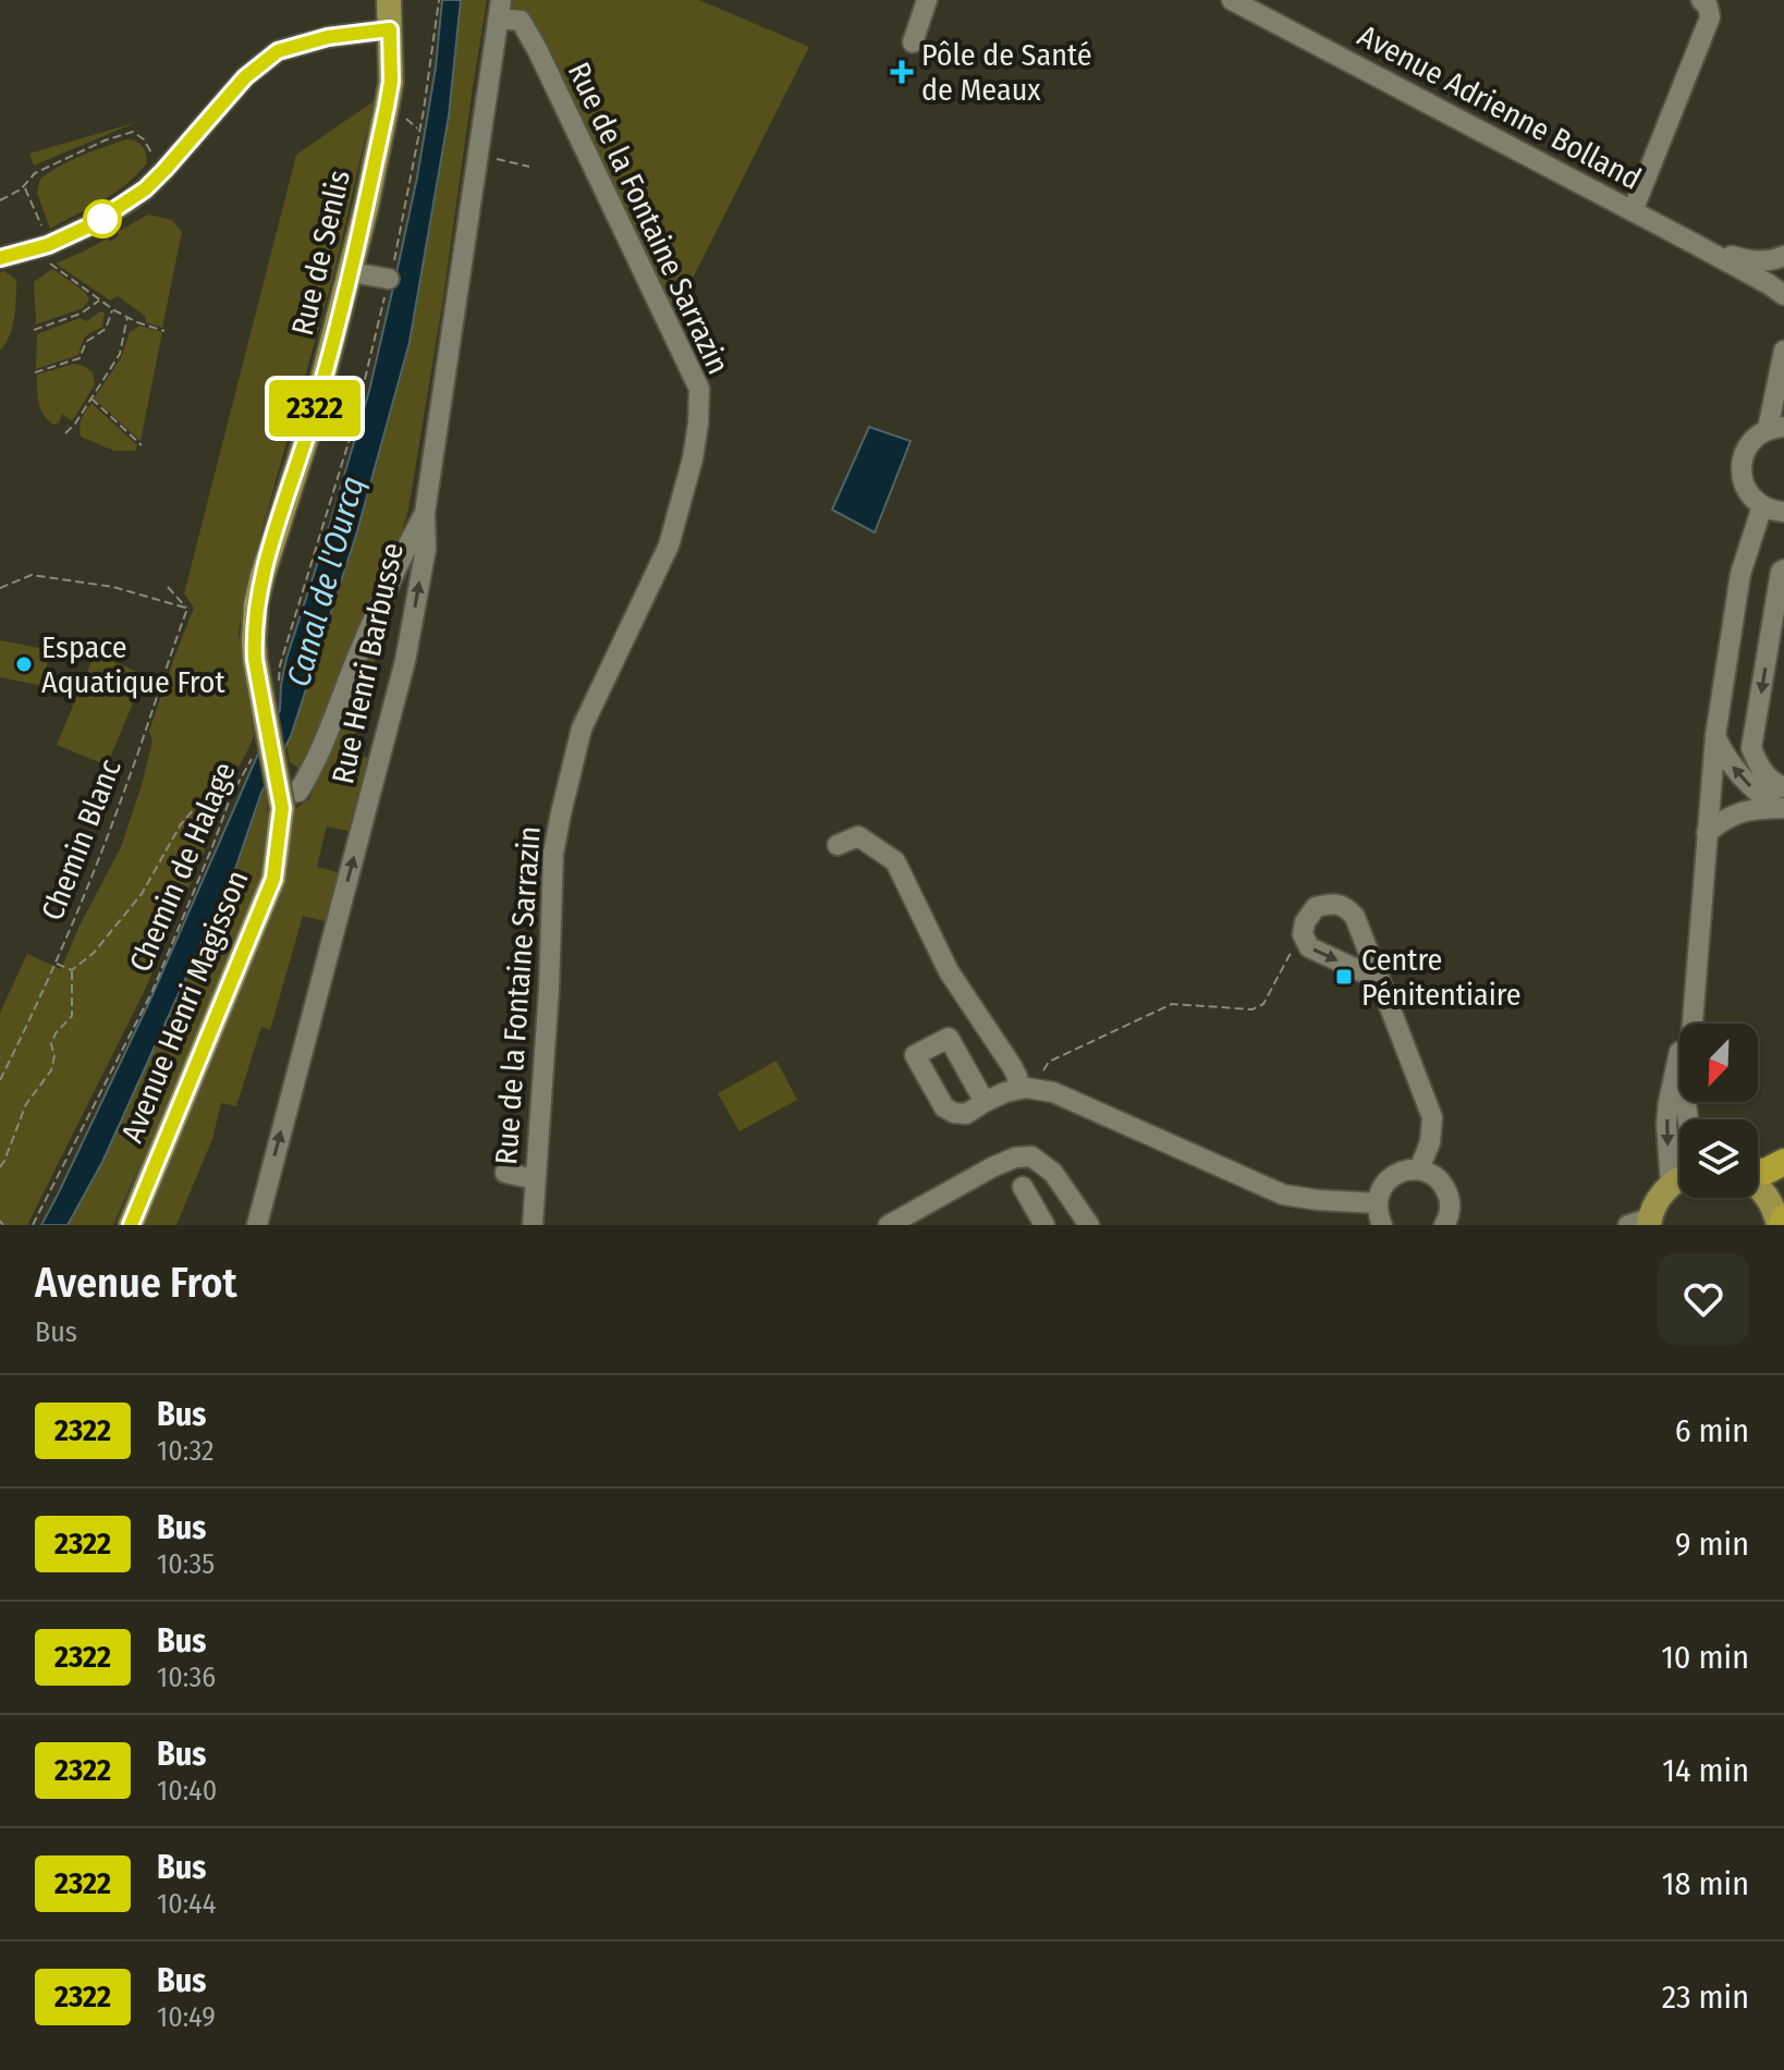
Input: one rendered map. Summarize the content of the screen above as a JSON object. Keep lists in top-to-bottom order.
{
  "streets": {
    "main road": ["Rue de Senlis", "Avenue Henri Magisson"],
    "street": ["Avenue Adrienne Bolland", "Rue de la Fontaine Sarrazin", "Rue Henri Barbusse"],
    "path": ["Chemin Blanc", "Chemin de Halage"]
  },
  "crossings": [
    ["Rue de la Fontaine Sarrazin", "Rue Henri Barbusse"],
    ["Rue de Senlis", "Avenue Henri Magisson"]
  ],
  "water": ["Canal de l'Ourcq"],
  "places": {
    "health": ["Pôle de Santé de Meaux"],
    "other": ["Espace Aquatique Frot"],
    "transit": ["Centre Pénitentiaire"]
  },
  "lines": ["bus line 2322"],
  "north": "bottom left",
  "page": {
    "on_map": "2322",
    "heading": ["Avenue Frot", "Bus"],
    "list": [
      {
        "mark": "2322",
        "name": "Bus",
        "note": "10:32",
        "value": "6 min"
      },
      {
        "mark": "2322",
        "name": "Bus",
        "note": "10:35",
        "value": "9 min"
      },
      {
        "mark": "2322",
        "name": "Bus",
        "note": "10:36",
        "value": "10 min"
      },
      {
        "mark": "2322",
        "name": "Bus",
        "note": "10:40",
        "value": "14 min"
      },
      {
        "mark": "2322",
        "name": "Bus",
        "note": "10:44",
        "value": "18 min"
      },
      {
        "mark": "2322",
        "name": "Bus",
        "note": "10:49",
        "value": "23 min"
      }
    ]
  }
}
